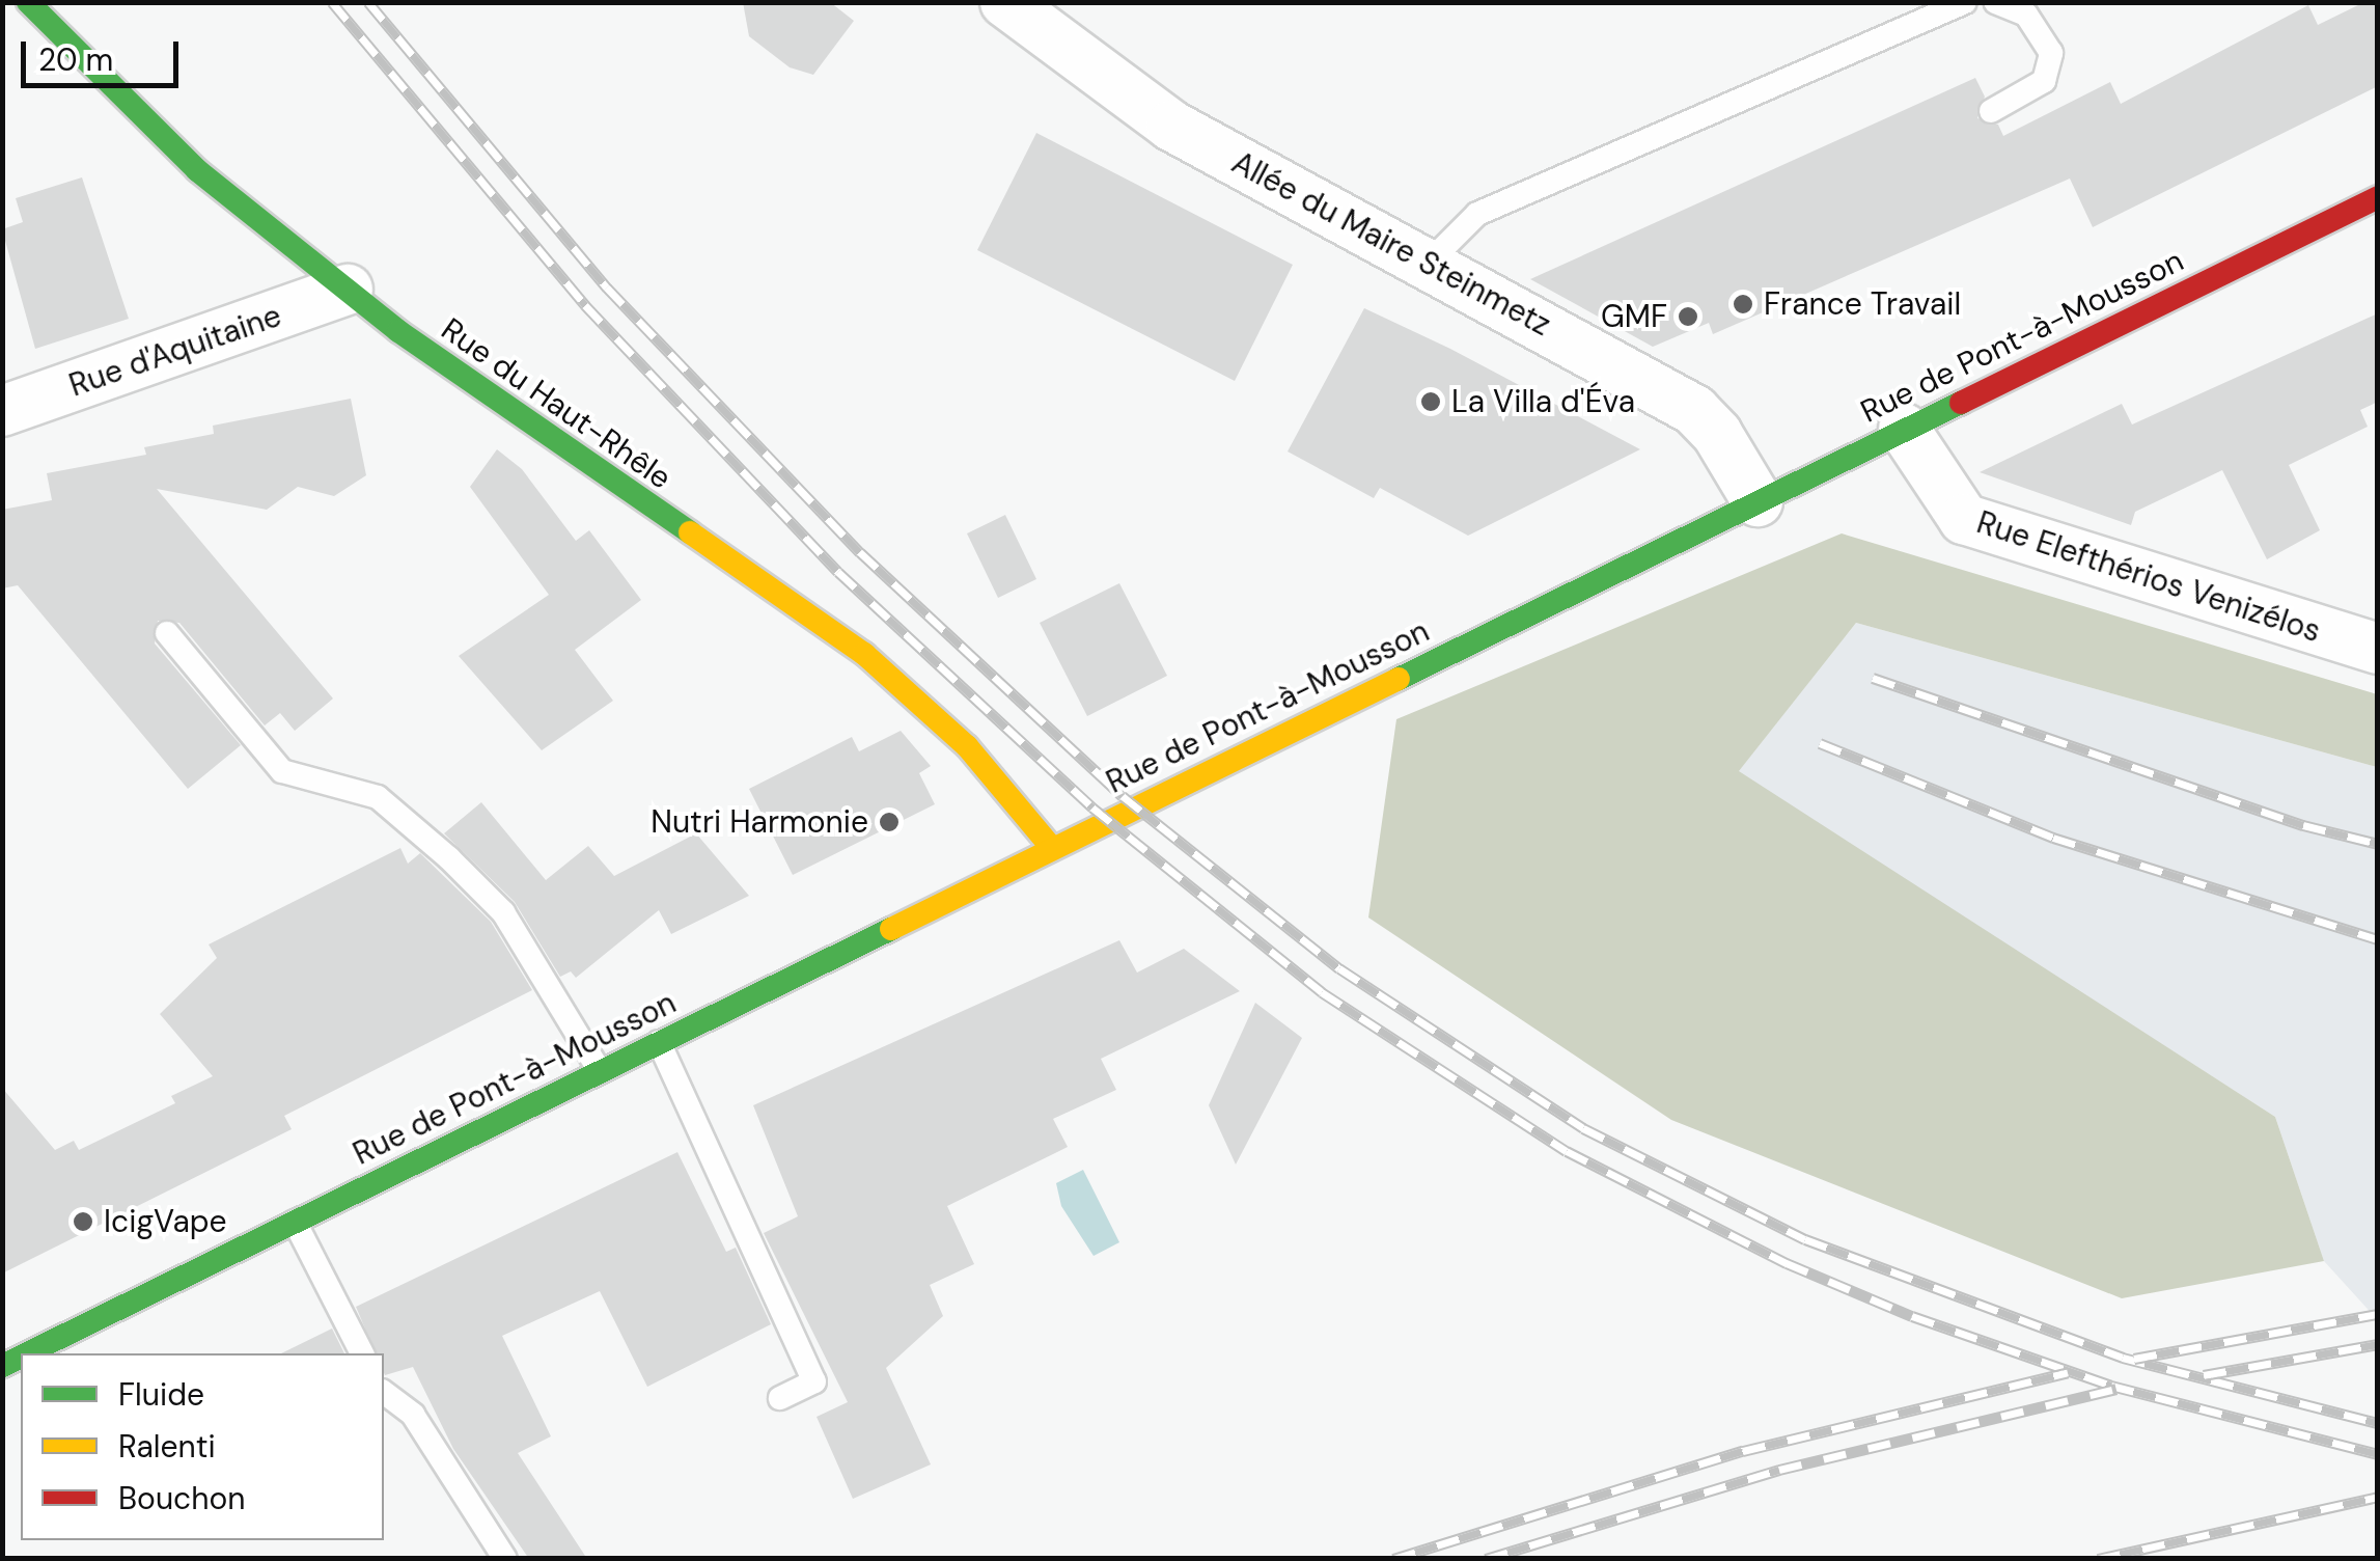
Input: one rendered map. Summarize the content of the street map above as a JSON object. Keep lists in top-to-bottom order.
{
  "streets": {
    "main road": ["Rue de Pont-à-Mousson", "Rue du Haut-Rhêle"],
    "street": ["Allée du Maire Steinmetz", "Rue d'Aquitaine", "Rue Elefthérios Venizélos"]
  },
  "crossings": [
    ["Allée du Maire Steinmetz", "Rue de Pont-à-Mousson"],
    ["Rue de Pont-à-Mousson", "Rue du Haut-Rhêle"],
    ["Rue de Pont-à-Mousson", "Rue Elefthérios Venizélos"],
    ["Rue d'Aquitaine", "Rue du Haut-Rhêle"]
  ],
  "places": [
    "France Travail",
    "GMF",
    "La Villa d'Éva",
    "Nutri Harmonie",
    "IcigVape"
  ],
  "legend": ["Fluide", "Ralenti", "Bouchon"],
  "scale_bar": "20 m"
}
